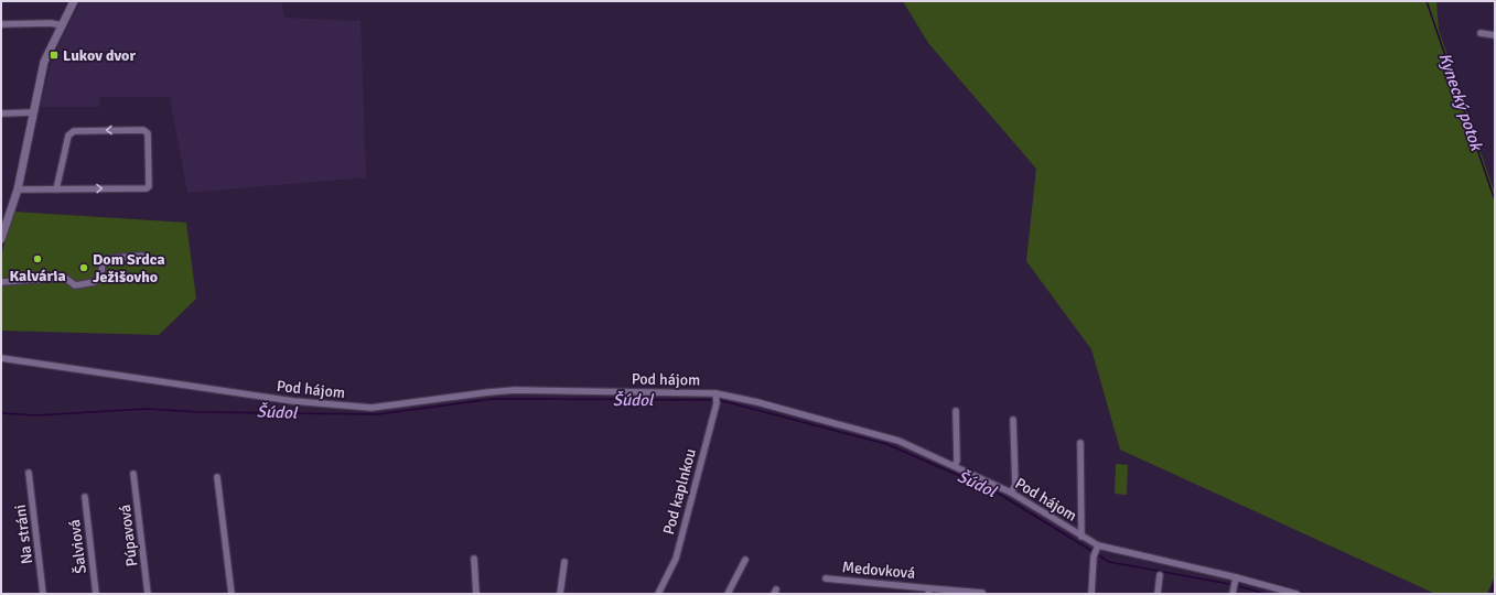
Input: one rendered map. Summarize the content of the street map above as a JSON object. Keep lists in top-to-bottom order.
{
  "streets": {
    "street": [
      "Pod hájom",
      "Pod kaplnkou",
      "Na stráni",
      "Púpavová",
      "Šalviová",
      "Medovková"
    ]
  },
  "crossings": [
    ["Pod hájom", "Pod kaplnkou"]
  ],
  "water": ["Kynecký potok", "Šúdol"],
  "places": {
    "transit": ["Lukov dvor"],
    "other": ["Kalvária", "Dom Srdca Ježišovho"]
  }
}
